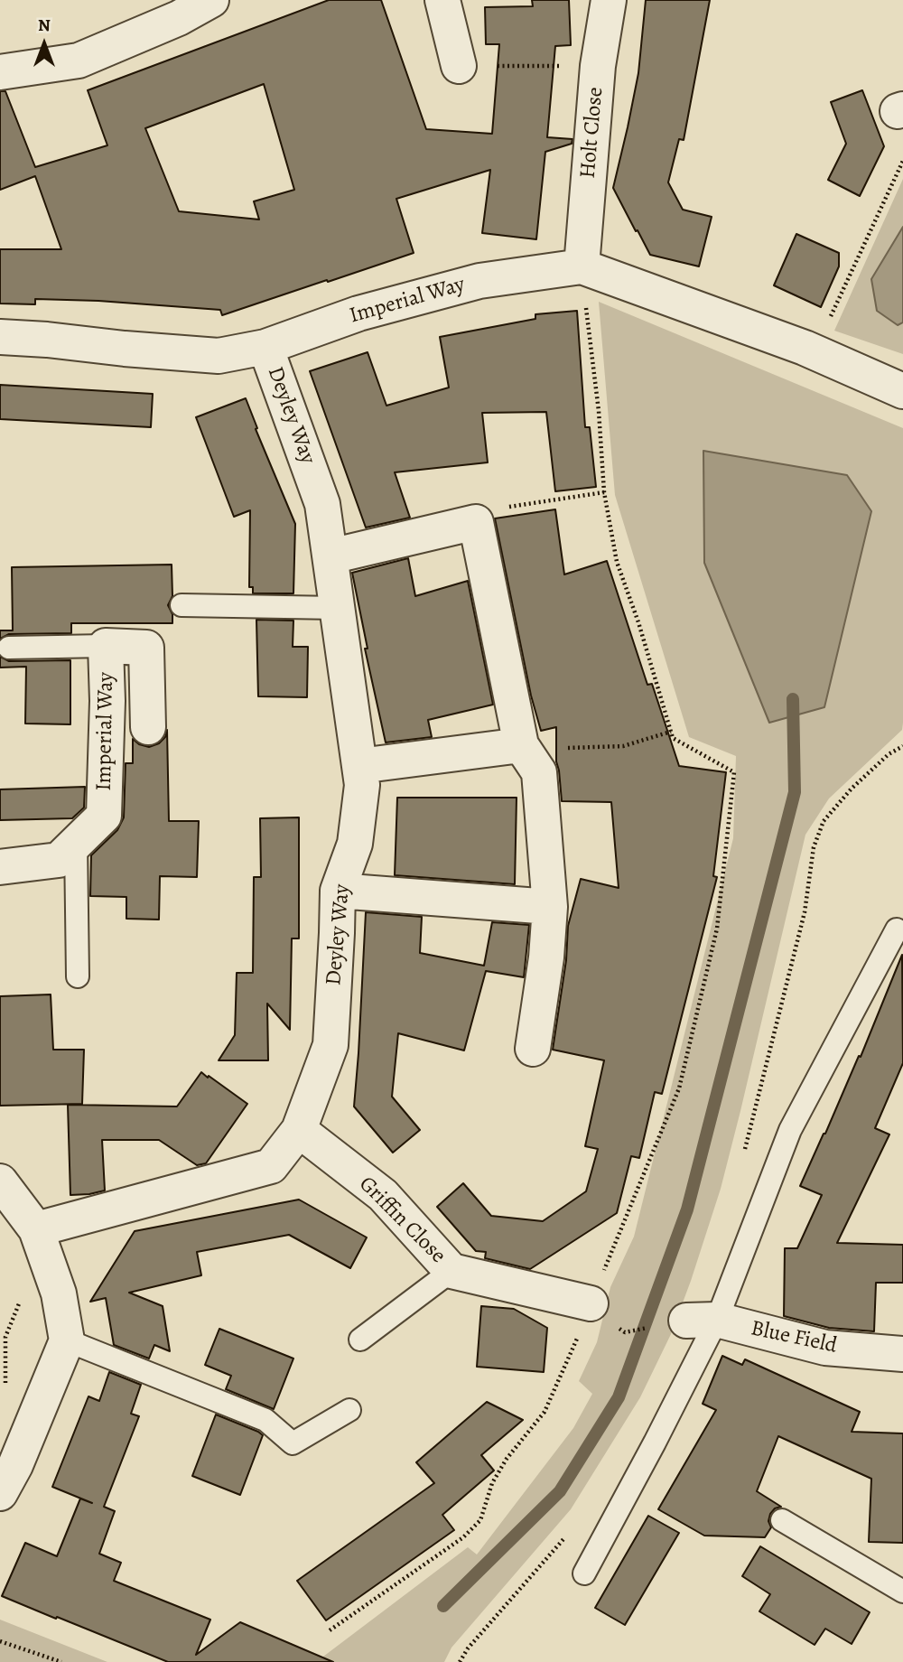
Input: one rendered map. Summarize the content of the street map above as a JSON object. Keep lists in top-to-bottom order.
{
  "streets": {
    "street": [
      "Holt Close",
      "Imperial Way",
      "Deyley Way",
      "Griffin Close",
      "Blue Field"
    ]
  },
  "crossings": [
    ["Holt Close", "Imperial Way"],
    ["Imperial Way", "Deyley Way"],
    ["Deyley Way", "Griffin Close"]
  ],
  "north": "top"
}
